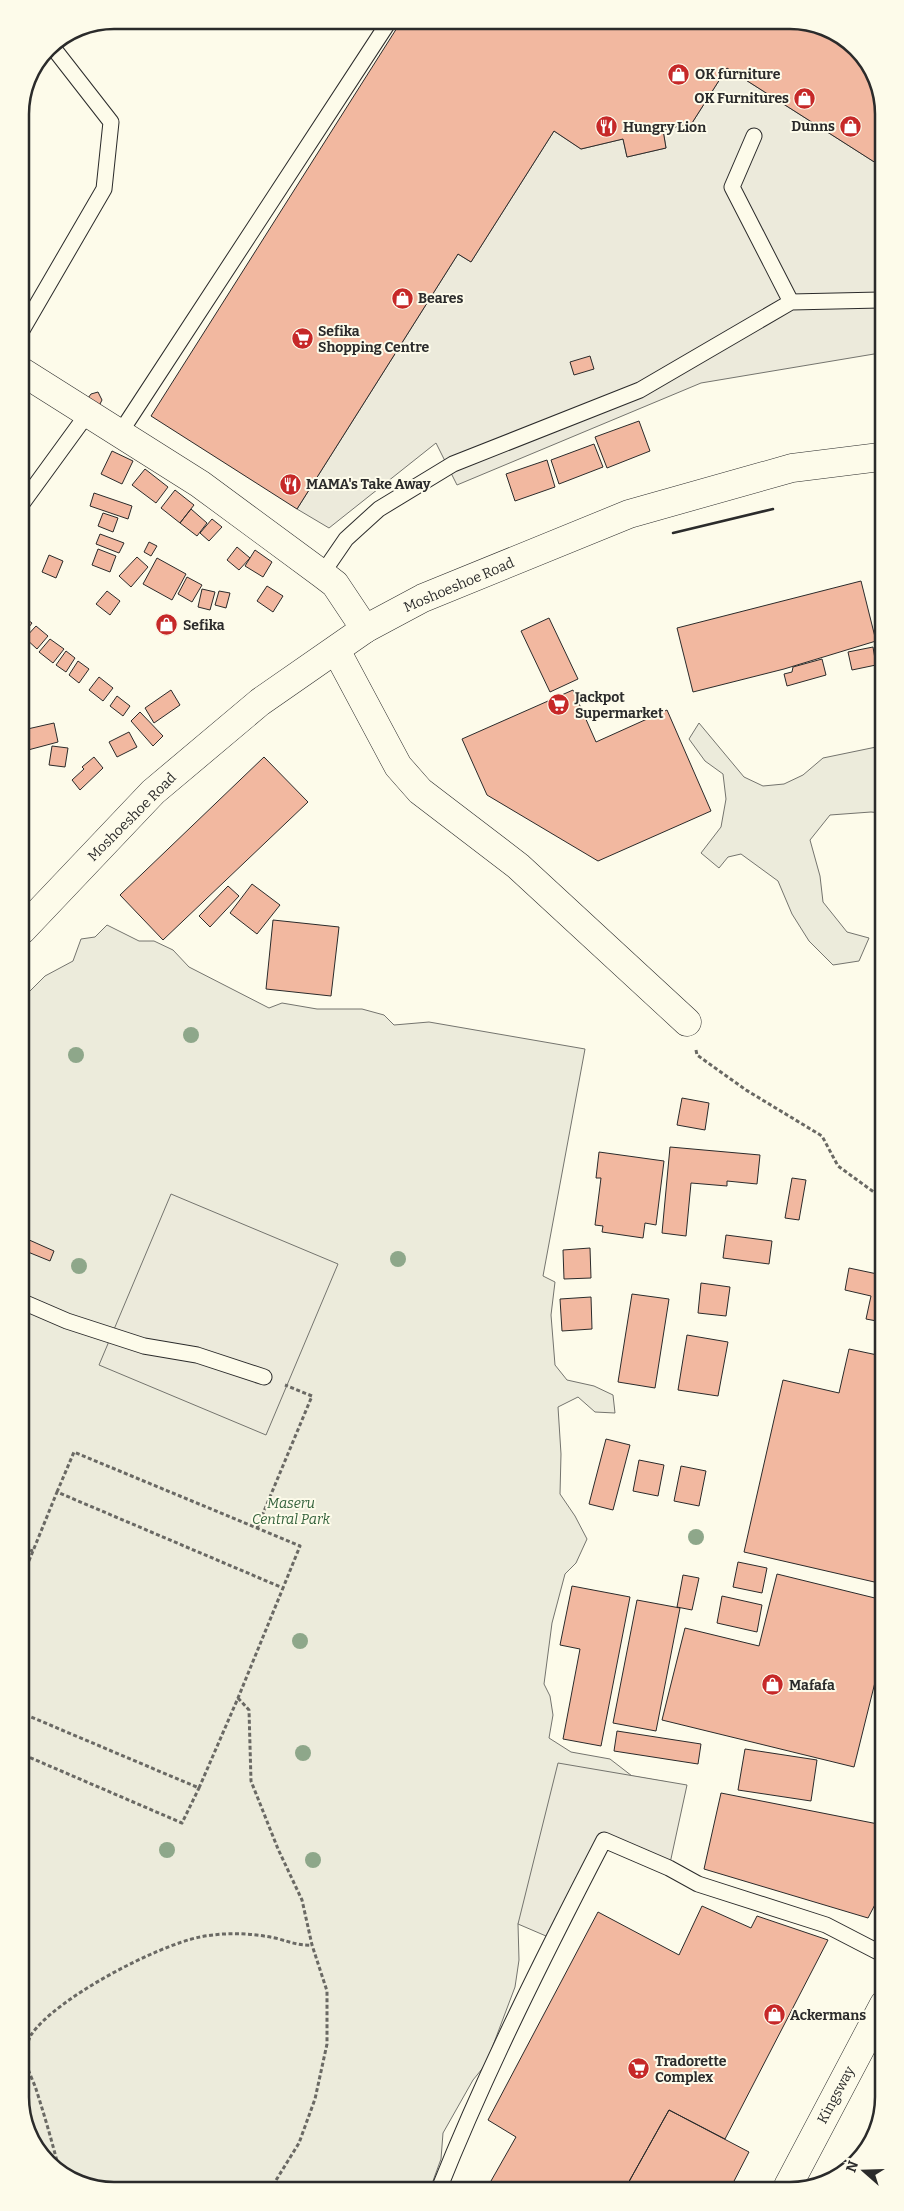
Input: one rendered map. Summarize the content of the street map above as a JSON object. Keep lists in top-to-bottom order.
{
  "streets": {
    "main road": ["Moshoeshoe Road", "Kingsway"]
  },
  "parks": ["Maseru Central Park"],
  "places": {
    "shop": [
      "OK furniture",
      "OK Furnitures",
      "Dunns",
      "Beares",
      "Sefika",
      "Mafafa",
      "Ackermans"
    ],
    "restaurant": ["Hungry Lion", "MAMA's Take Away"],
    "supermarket": ["Sefika Shopping Centre", "Jackpot Supermarket", "Tradorette Complex"]
  },
  "north": "left"
}
